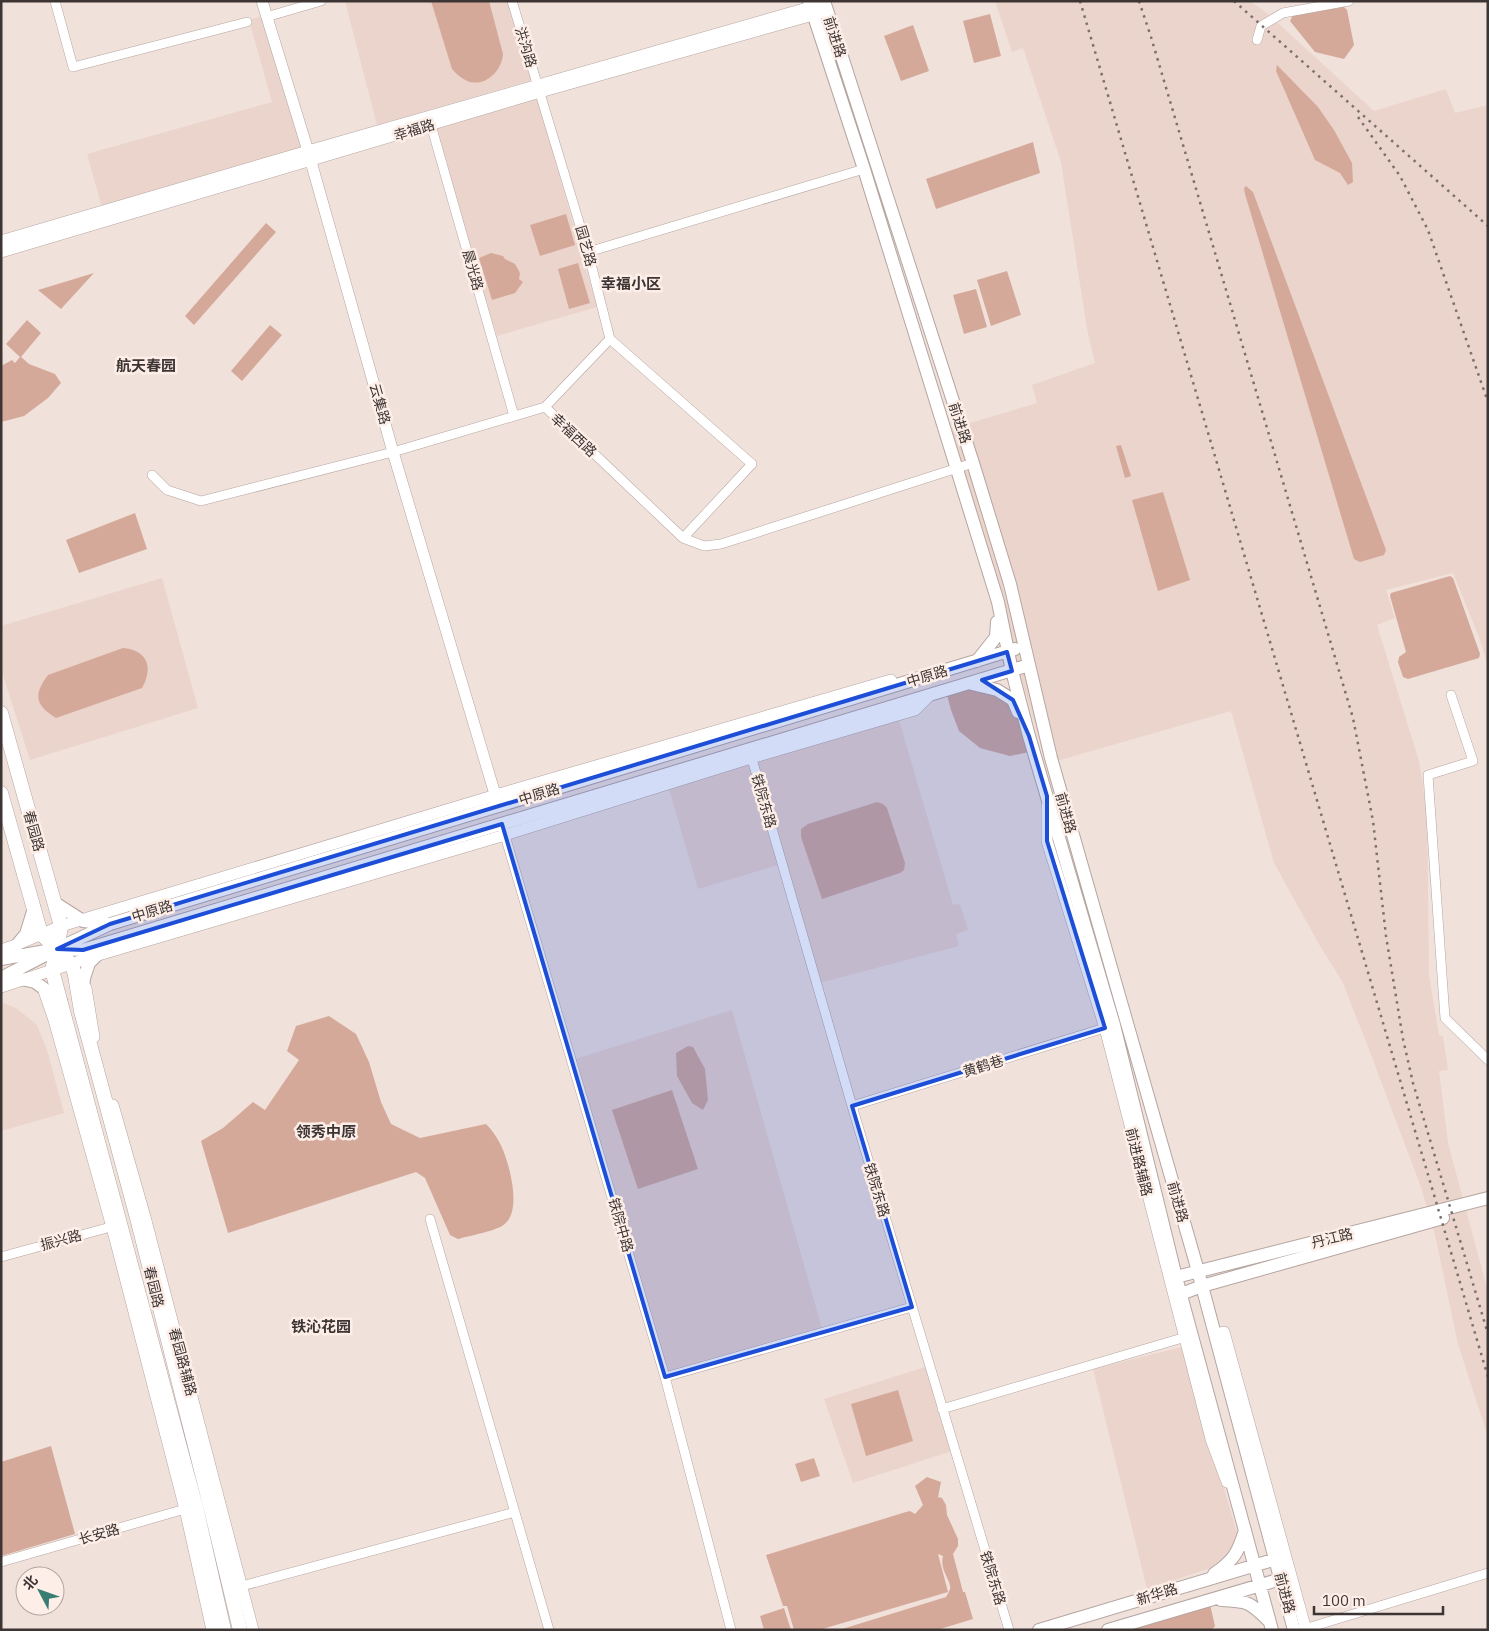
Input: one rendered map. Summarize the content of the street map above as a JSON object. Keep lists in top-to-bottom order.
{
  "streets": {
    "main road": [
      "前进路",
      "中原路",
      "春园路",
      "丹江路",
      "新华路"
    ],
    "street": [
      "洪沟路",
      "幸福路",
      "园艺路",
      "晨光路",
      "云集路",
      "幸福西路",
      "铁院东路",
      "黄鹤巷",
      "前进路辅路",
      "铁院中路",
      "振兴路",
      "春园路辅路",
      "长安路"
    ]
  },
  "crossings": [
    ["前进路", "幸福路"],
    ["前进路", "幸福西路"],
    ["前进路", "中原路"],
    ["前进路", "黄鹤巷"],
    ["前进路", "前进路辅路"],
    ["前进路", "丹江路"],
    ["前进路", "新华路"],
    ["洪沟路", "幸福路"],
    ["洪沟路", "园艺路"],
    ["幸福路", "园艺路"],
    ["幸福路", "晨光路"],
    ["幸福路", "云集路"],
    ["晨光路", "幸福西路"],
    ["云集路", "幸福西路"],
    ["云集路", "中原路"],
    ["中原路", "铁院东路"],
    ["中原路", "春园路"],
    ["中原路", "铁院中路"],
    ["铁院东路", "黄鹤巷"],
    ["春园路", "振兴路"],
    ["春园路", "春园路辅路"],
    ["春园路", "长安路"],
    ["黄鹤巷", "前进路辅路"]
  ],
  "districts": [
    "幸福小区",
    "航天春园",
    "领秀中原",
    "铁沁花园"
  ],
  "scale_bar": "100 m",
  "north": "top left"
}
